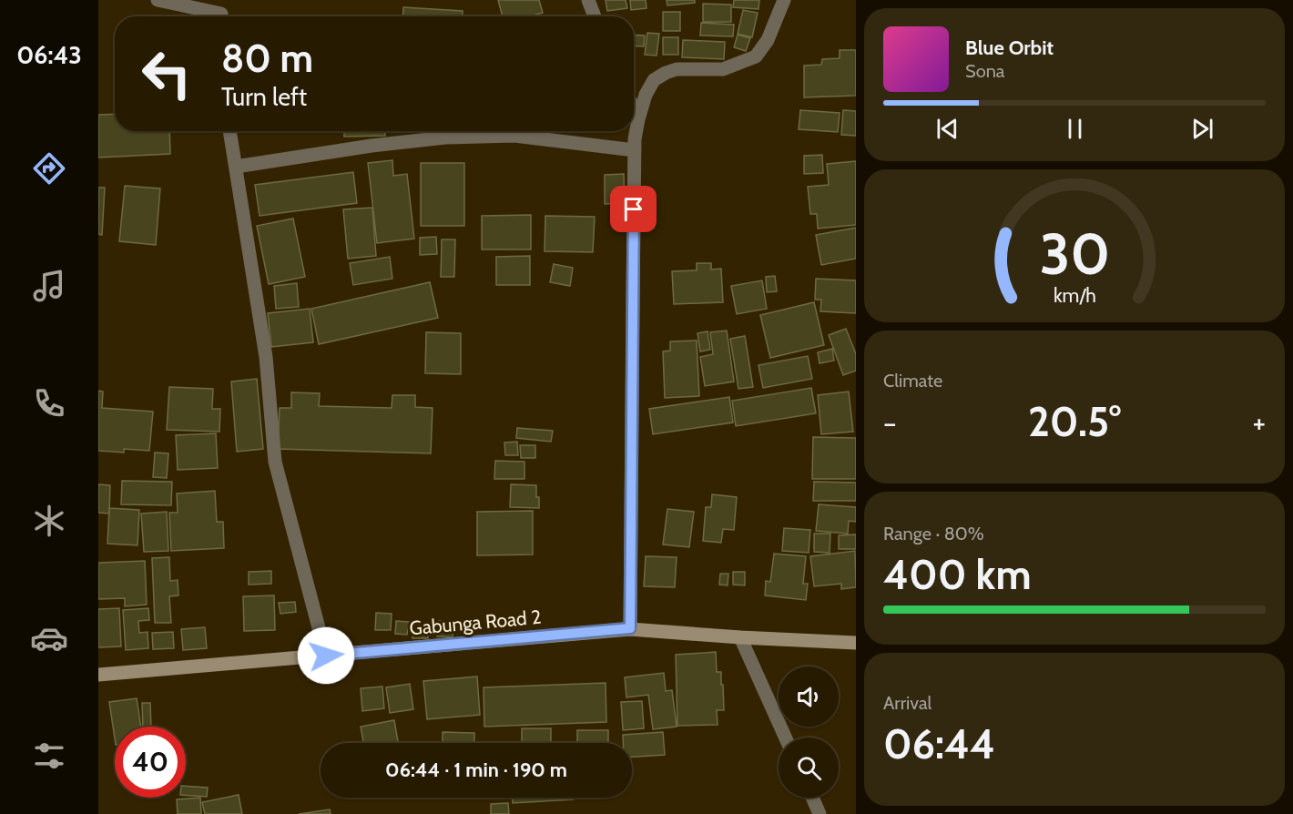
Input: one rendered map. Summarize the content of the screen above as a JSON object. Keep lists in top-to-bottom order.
{
  "streets": {
    "street": ["Gabunga Road 2"]
  },
  "page": {
    "tabs": "06:43",
    "turn": ["80 m", "Turn left"],
    "song": ["Blue Orbit", "Sona"],
    "tile": [
      "Climate",
      ["Range · 80%", "400 km"],
      ["Arrival", "06:44"]
    ],
    "heat": ["−", "20.5°", "+"],
    "limit": "40",
    "trip": "06:44 · 1 min · 190 m",
    "gauge": ["30", "km/h"]
  }
}
